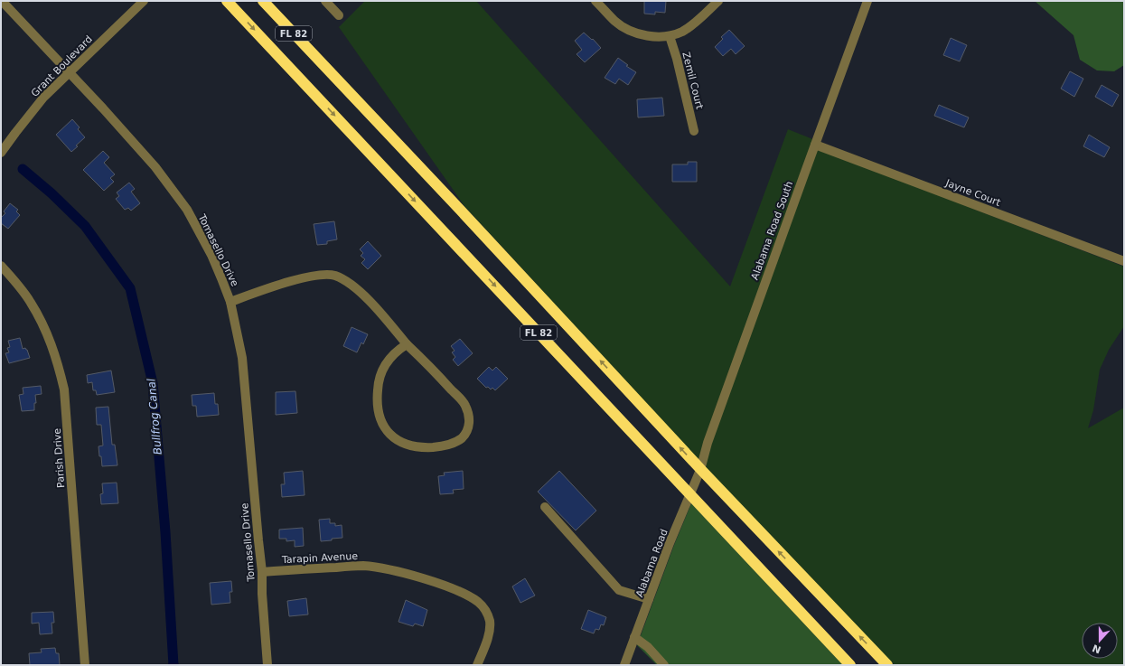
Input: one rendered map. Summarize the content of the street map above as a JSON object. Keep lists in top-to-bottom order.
{
  "streets": {
    "highway": ["FL 82"],
    "street": [
      "Grant Boulevard",
      "Zemil Court",
      "Jayne Court",
      "Alabama Road South",
      "Tomasello Drive",
      "Parish Drive",
      "Tarapin Avenue",
      "Alabama Road"
    ]
  },
  "crossings": [
    ["FL 82", "Alabama Road South"],
    ["FL 82", "Alabama Road"],
    ["Grant Boulevard", "Tomasello Drive"],
    ["Jayne Court", "Alabama Road South"],
    ["Alabama Road South", "Alabama Road"],
    ["Tomasello Drive", "Tarapin Avenue"]
  ],
  "water": ["Bullfrog Canal"],
  "north": "bottom"
}
